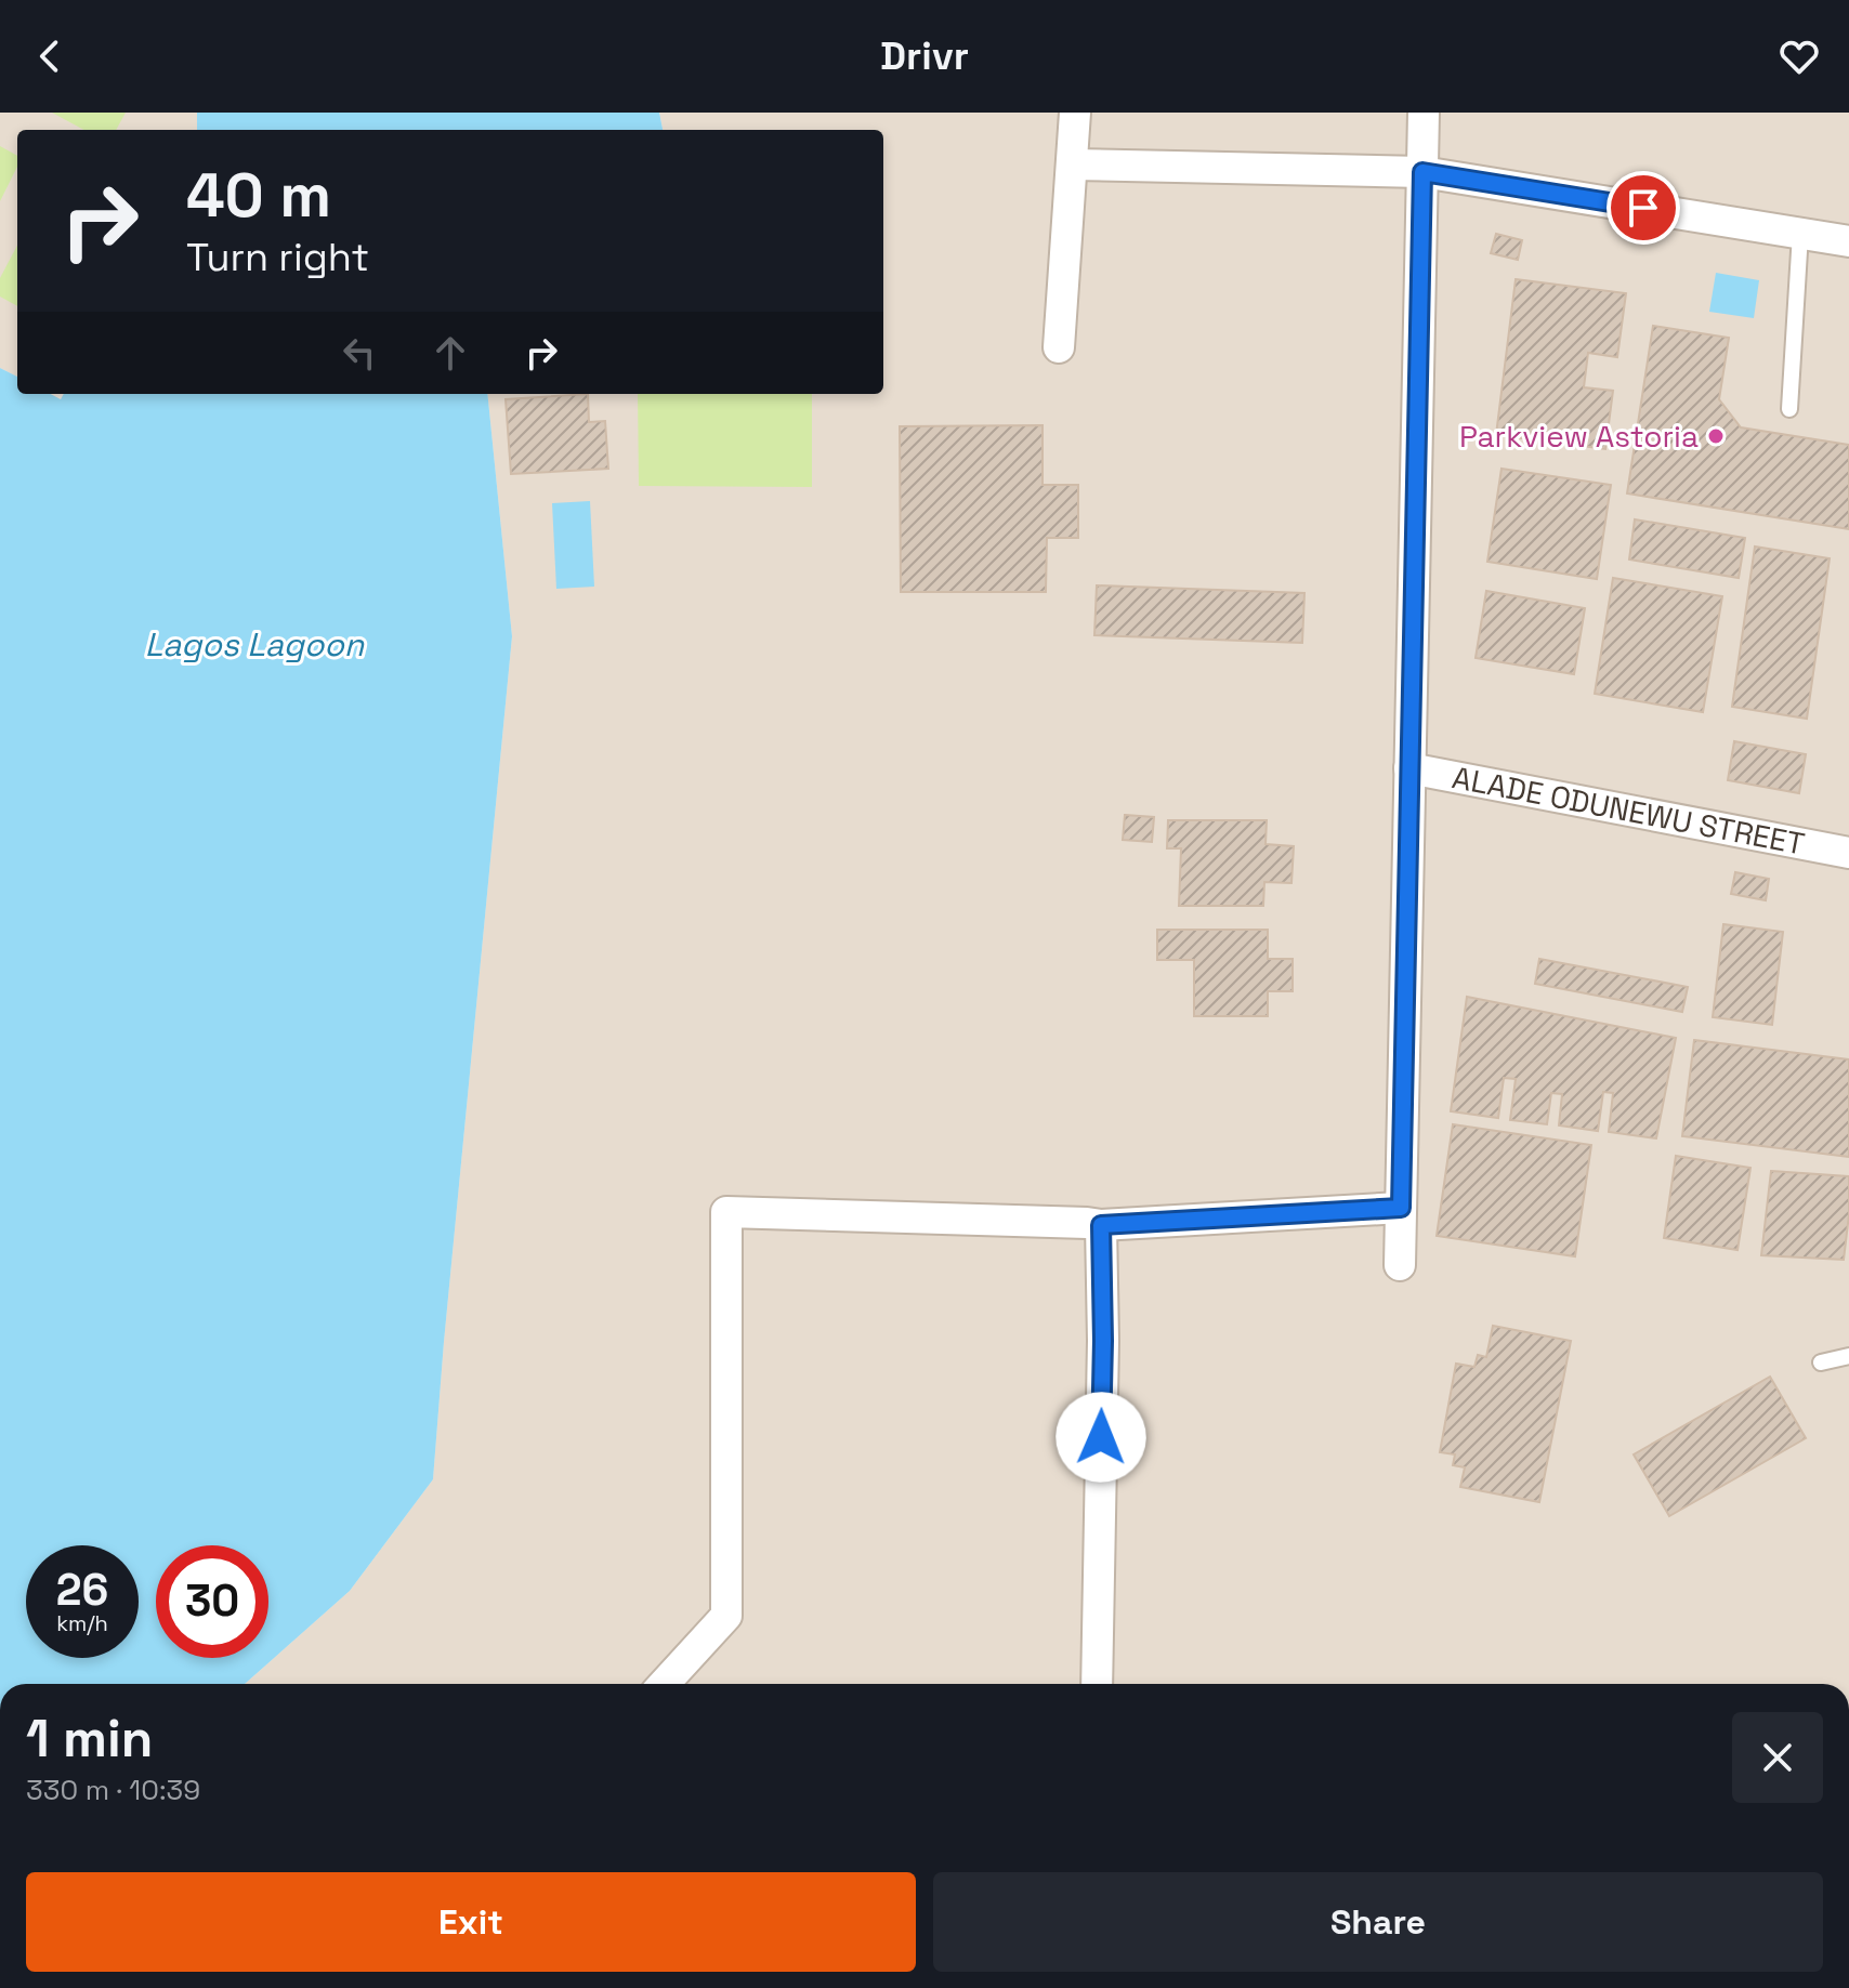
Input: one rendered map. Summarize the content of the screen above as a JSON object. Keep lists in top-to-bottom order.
{
  "streets": {
    "street": ["ALADE ODUNEWU STREET"]
  },
  "water": ["Lagos Lagoon"],
  "places": ["Parkview Astoria"],
  "page": {
    "header": "Drivr",
    "turn": ["40 m", "Turn right"],
    "speed": "26 km/h",
    "limit": "30",
    "heading": ["1 min", "330 m · 10:39"],
    "buttons": ["Exit", "Share"]
  }
}
